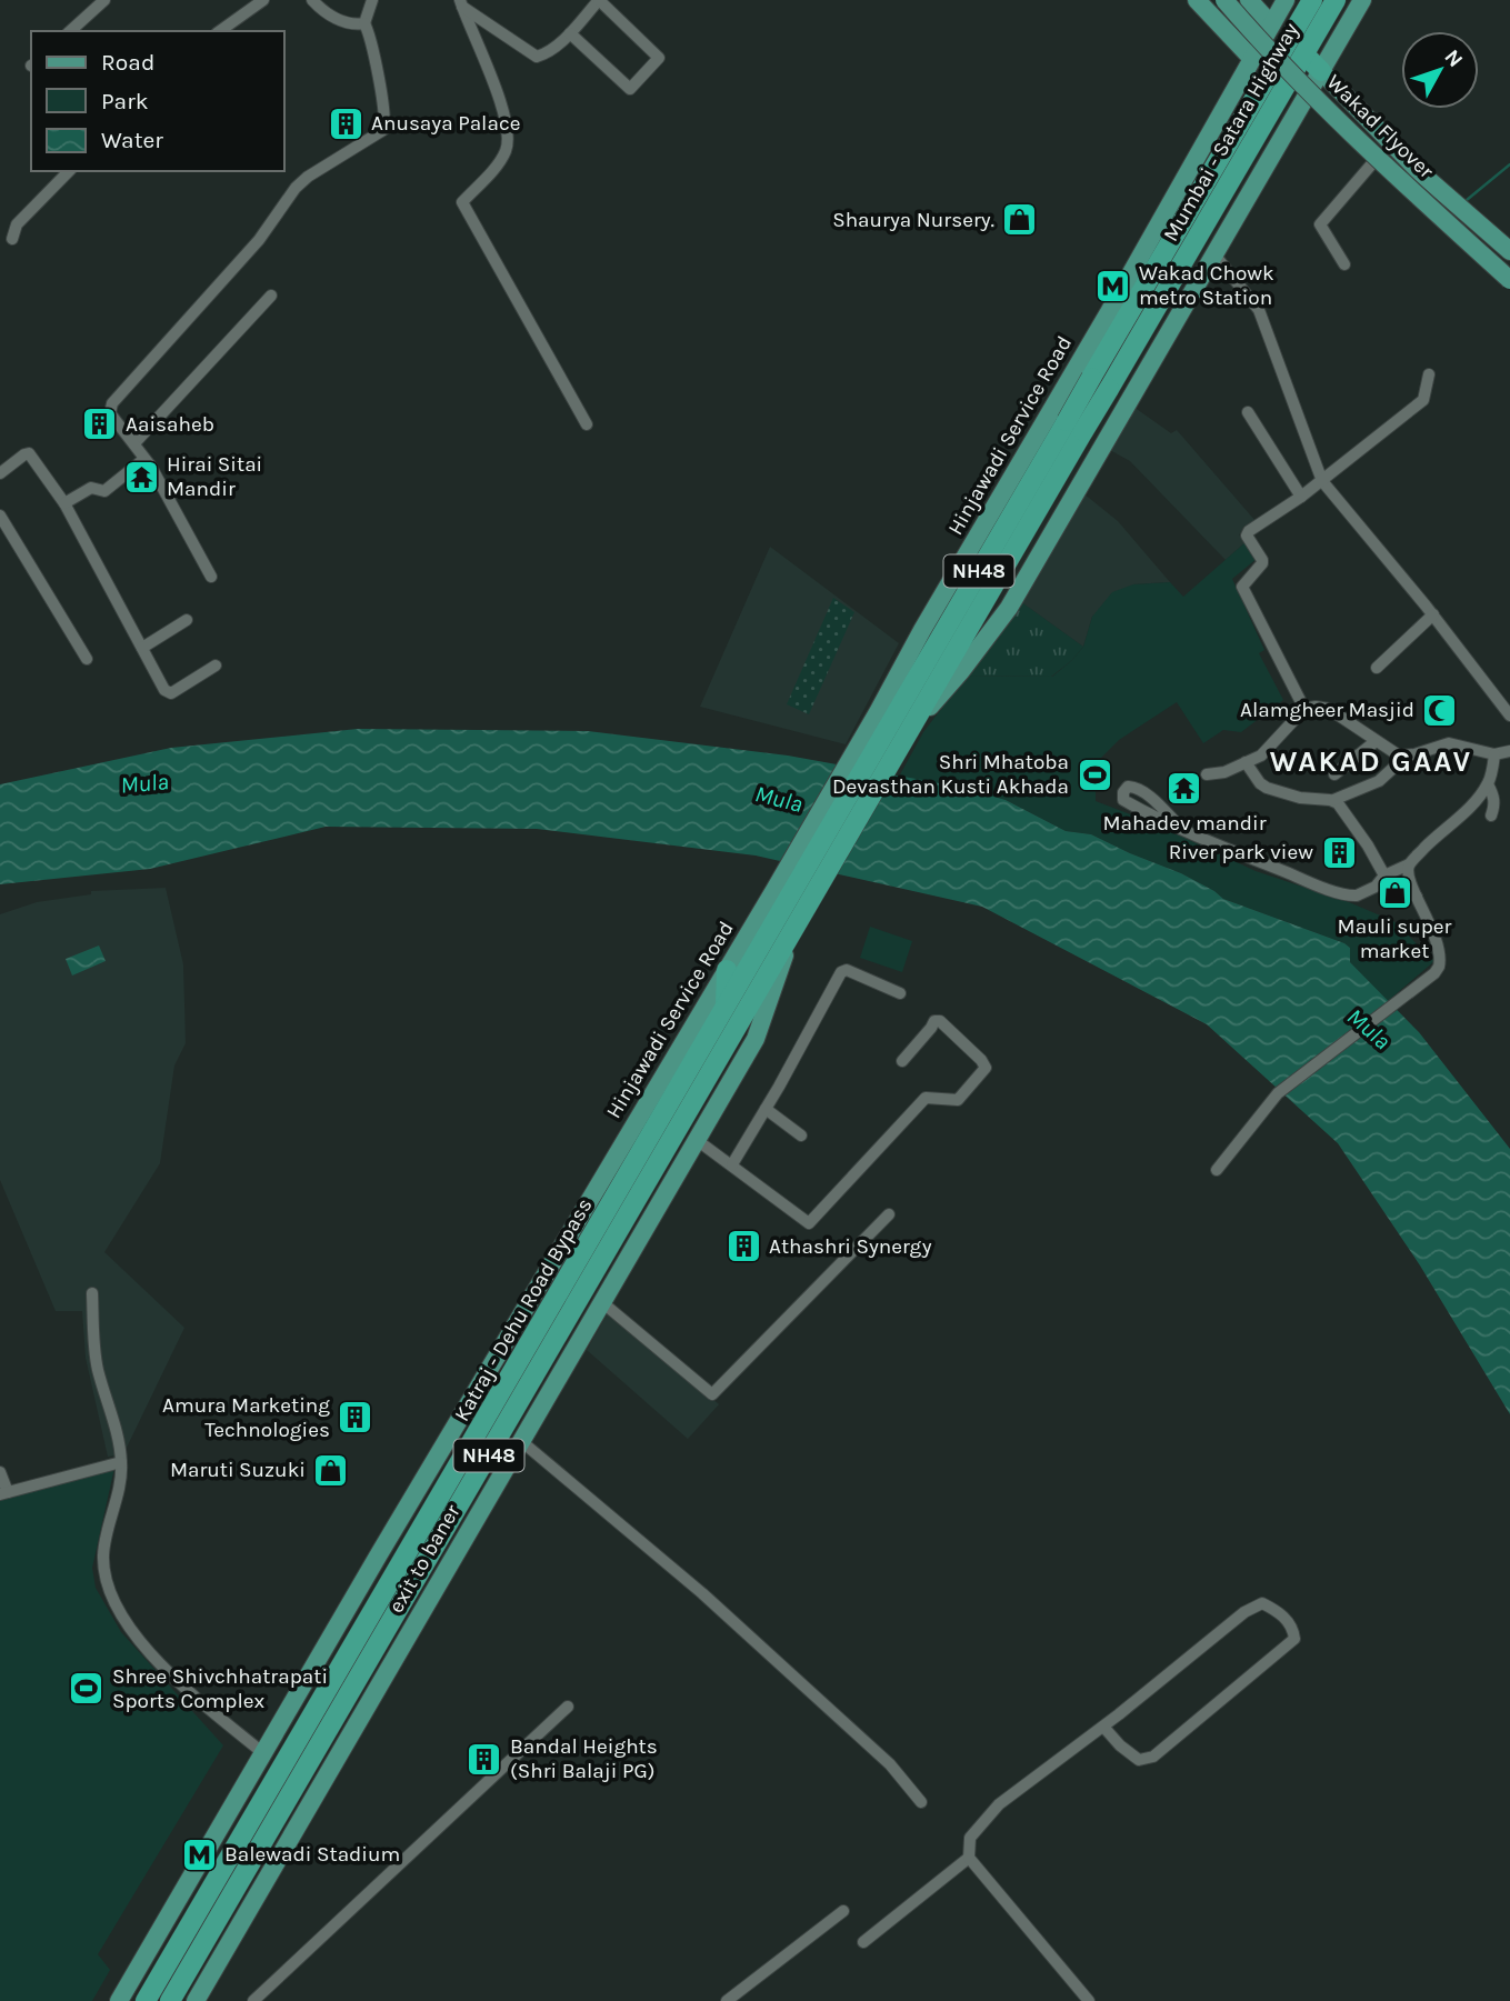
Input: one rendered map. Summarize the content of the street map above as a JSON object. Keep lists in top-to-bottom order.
{
  "streets": {
    "highway": ["Mumbai - Satara Highway", "NH48", "Katraj - Dehu Road Bypass"],
    "main road": ["Wakad Flyover", "Hinjawadi Service Road", "exit to baner"]
  },
  "crossings": [
    ["Mumbai - Satara Highway", "Hinjawadi Service Road"],
    ["Mumbai - Satara Highway", "Katraj - Dehu Road Bypass"],
    ["Hinjawadi Service Road", "Katraj - Dehu Road Bypass"],
    ["Katraj - Dehu Road Bypass", "exit to baner"]
  ],
  "districts": ["WAKAD GAAV"],
  "water": ["Mula"],
  "places": {
    "building": [
      "Anusaya Palace",
      "Aaisaheb",
      "River park view",
      "Athashri Synergy",
      "Amura Marketing Technologies",
      "Bandal Heights (Shri Balaji PG)"
    ],
    "shop": ["Shaurya Nursery.", "Mauli super market", "Maruti Suzuki"],
    "metro station": ["Wakad Chowk metro Station", "Balewadi Stadium"],
    "temple": ["Hirai Sitai Mandir", "Mahadev mandir"],
    "mosque": ["Alamgheer Masjid"],
    "sports": ["Shri Mhatoba Devasthan Kusti Akhada", "Shree Shivchhatrapati Sports Complex"]
  },
  "legend": ["Road", "Park", "Water"],
  "north": "top right"
}
